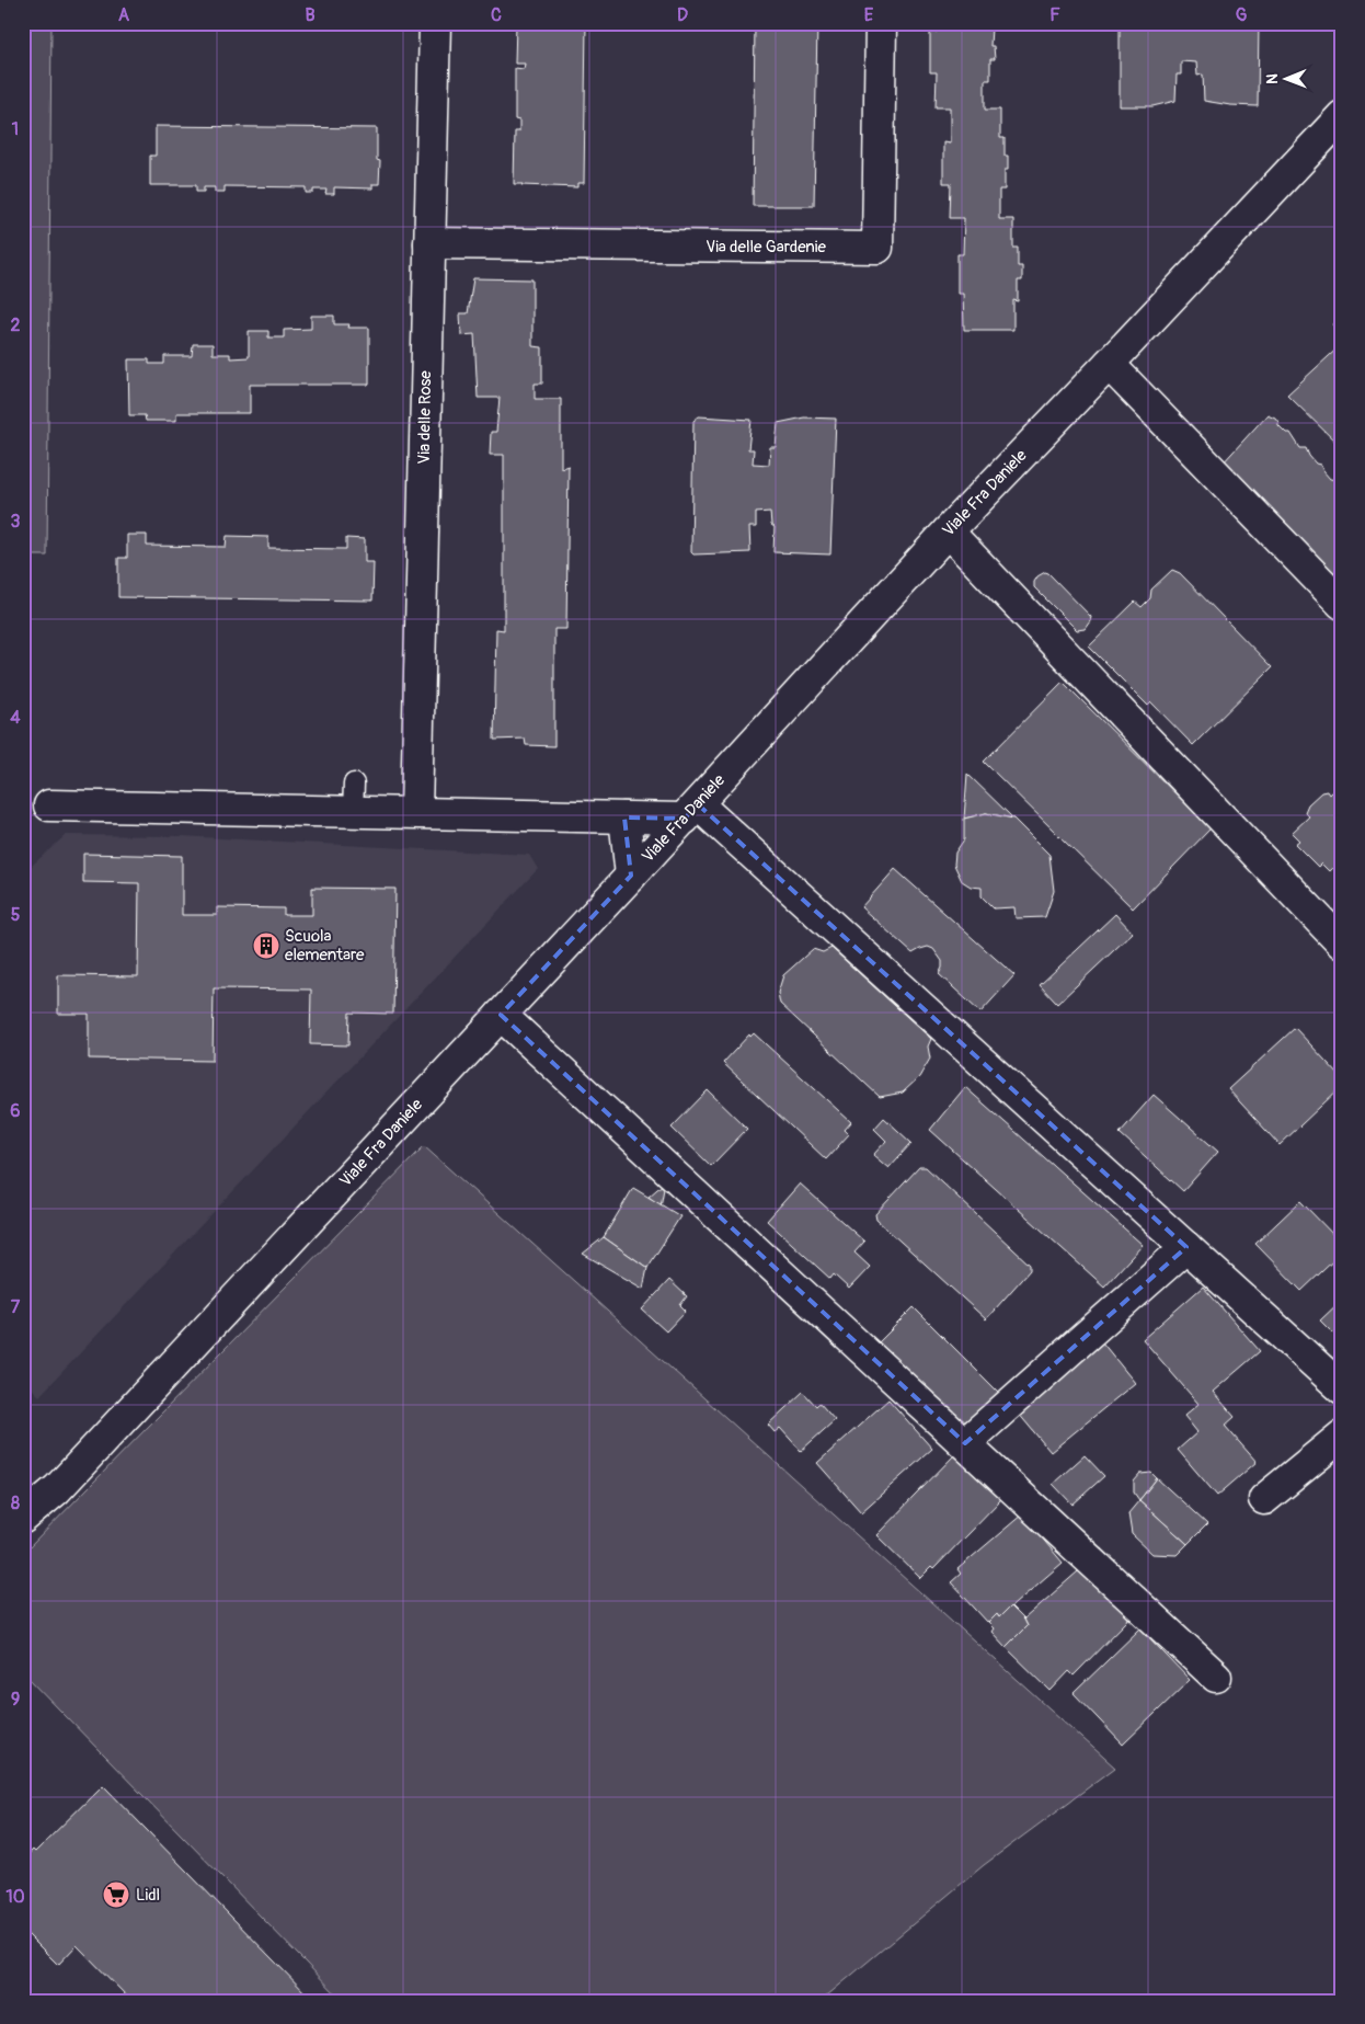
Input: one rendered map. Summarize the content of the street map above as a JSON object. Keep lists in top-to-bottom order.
{
  "streets": {
    "street": ["Via delle Gardenie", "Via delle Rose", "Viale Fra Daniele"]
  },
  "crossings": [
    ["Via delle Gardenie", "Via delle Rose"]
  ],
  "places": {
    "building": ["Scuola elementare"],
    "supermarket": ["Lidl"]
  },
  "north": "left",
  "grid": {
    "columns": [
      "A",
      "B",
      "C",
      "D",
      "E",
      "F",
      "G"
    ],
    "rows": [
      "1",
      "2",
      "3",
      "4",
      "5",
      "6",
      "7",
      "8",
      "9",
      "10"
    ]
  }
}
